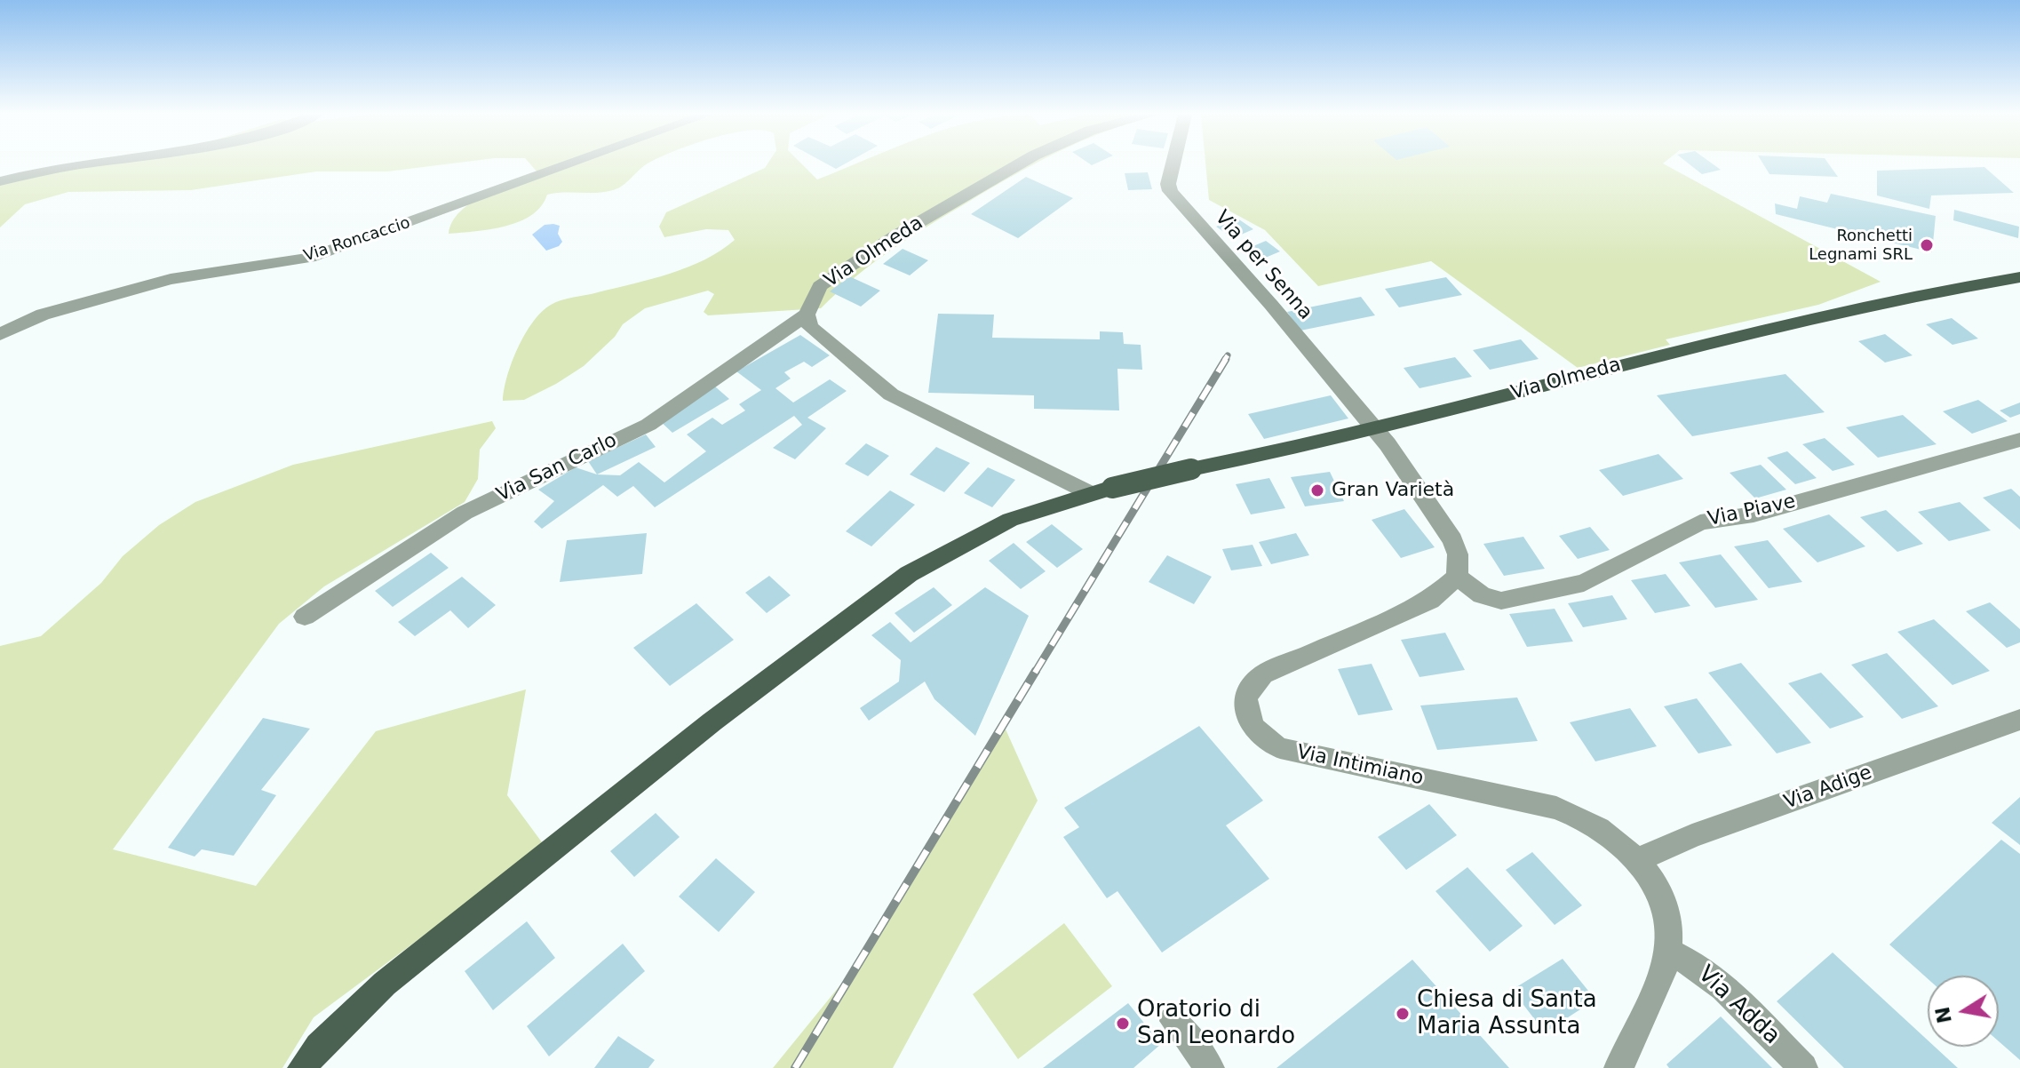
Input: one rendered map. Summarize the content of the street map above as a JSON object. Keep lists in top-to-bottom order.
{
  "streets": {
    "main road": ["Via Olmeda"],
    "street": [
      "Via Roncaccio",
      "Via per Senna",
      "Via San Carlo",
      "Via Piave",
      "Via Intimiano",
      "Via Adige",
      "Via Adda"
    ]
  },
  "crossings": [
    ["Via Olmeda", "Via per Senna"],
    ["Via Olmeda", "Via San Carlo"],
    ["Via Piave", "Via Intimiano"],
    ["Via Intimiano", "Via Adige"],
    ["Via Intimiano", "Via Adda"]
  ],
  "places": [
    "Ronchetti Legnami SRL",
    "Gran Varietà",
    "Chiesa di Santa Maria Assunta",
    "Oratorio di San Leonardo"
  ],
  "north": "left"
}
